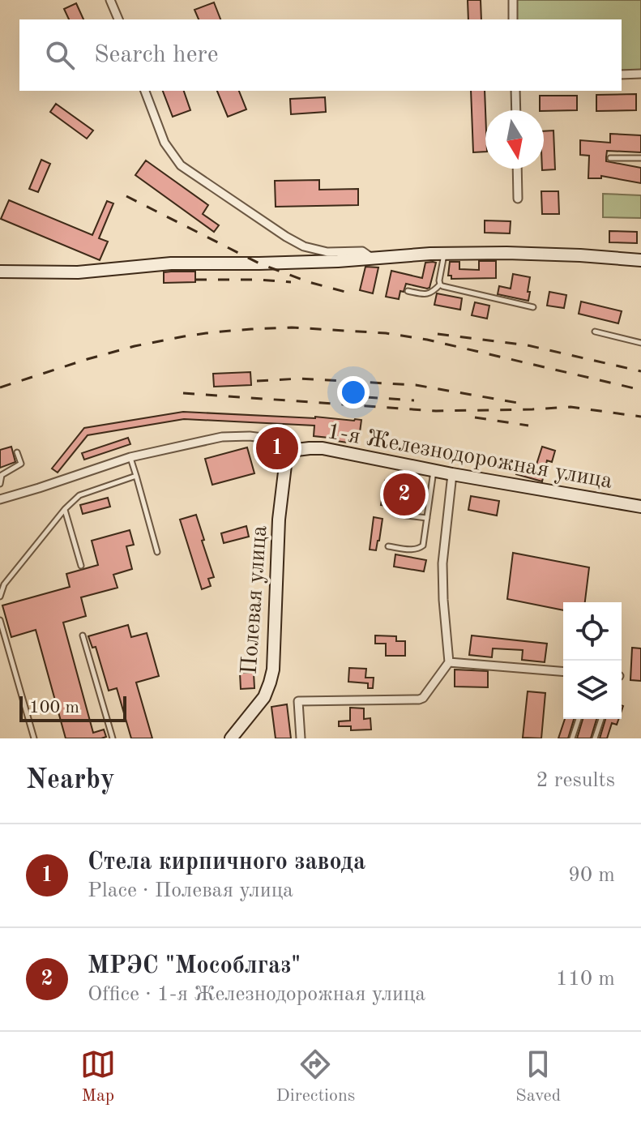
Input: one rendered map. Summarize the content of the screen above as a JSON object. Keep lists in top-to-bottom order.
{
  "streets": {
    "main road": ["1-я Железнодорожная улица", "Полевая улица"]
  },
  "crossings": [
    ["1-я Железнодорожная улица", "Полевая улица"]
  ],
  "scale_bar": "100 m",
  "north": "bottom",
  "page": {
    "search": "Search here",
    "pins": ["1", "2"],
    "scale": "100 m",
    "heading": ["Nearby", "2 results"],
    "list": [
      {
        "mark": "1",
        "name": "Стела кирпичного завода",
        "note": "Place · Полевая улица",
        "value": "90 m"
      },
      {
        "mark": "2",
        "name": "МРЭС \"Мособлгаз\"",
        "note": "Office · 1-я Железнодорожная улица",
        "value": "110 m"
      }
    ],
    "nav": ["Map", "Directions", "Saved"]
  }
}
